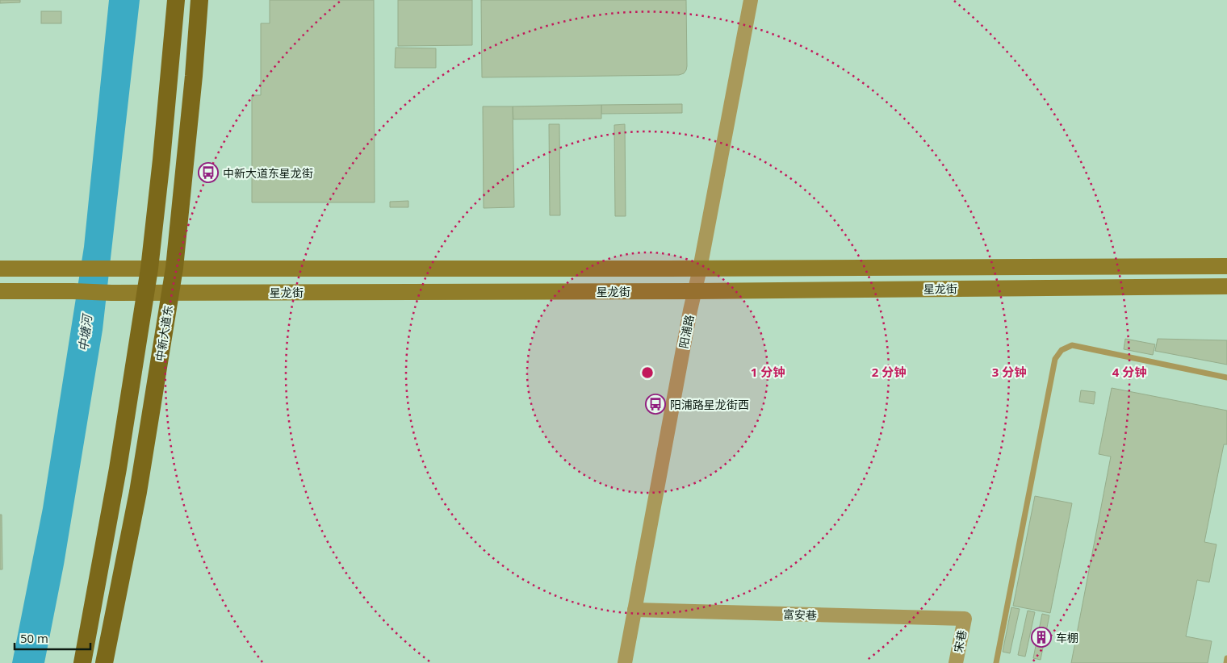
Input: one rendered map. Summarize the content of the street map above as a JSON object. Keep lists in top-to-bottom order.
{
  "streets": {
    "main road": ["星龙街", "中新大道东"],
    "street": ["阳浦路", "富安巷", "宋巷"]
  },
  "crossings": [
    ["星龙街", "阳浦路"],
    ["星龙街", "中新大道东"],
    ["阳浦路", "富安巷"],
    ["富安巷", "宋巷"]
  ],
  "water": ["中塘河"],
  "places": {
    "bus stop": ["中新大道东星龙街", "阳浦路星龙街西"],
    "building": ["车棚"]
  },
  "scale_bar": "50 m",
  "rings": [
    "1 分钟",
    "2 分钟",
    "3 分钟",
    "4 分钟"
  ]
}
